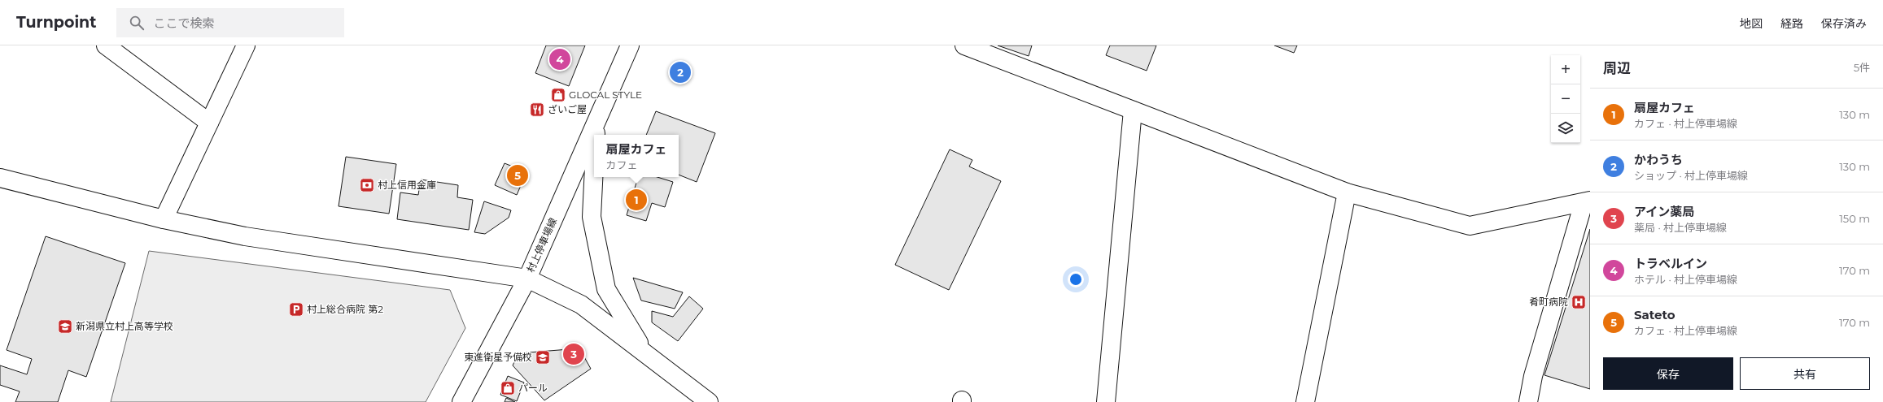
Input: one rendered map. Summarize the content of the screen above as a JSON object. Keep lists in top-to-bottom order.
{
  "streets": {
    "street": ["村上停車場線"]
  },
  "places": {
    "shop": ["GLOCAL STYLE", "パール"],
    "restaurant": ["ざいご屋"],
    "bank": ["村上信用金庫"],
    "hospital": ["肴町病院"],
    "parking": ["村上総合病院 第2"],
    "school or university": ["新潟県立村上高等学校", "東進衛星予備校"]
  },
  "page": {
    "header": "Turnpoint",
    "search": "ここで検索",
    "nav": ["地図", "経路", "保存済み"],
    "heading": ["周辺", "5件"],
    "pins": [
      "4",
      "2",
      "5",
      "1",
      "3"
    ],
    "map_buttons": ["+", "−"],
    "list": [
      {
        "mark": "1",
        "name": "扇屋カフェ",
        "note": "カフェ · 村上停車場線",
        "value": "130 m"
      },
      {
        "mark": "2",
        "name": "かわうち",
        "note": "ショップ · 村上停車場線",
        "value": "130 m"
      },
      {
        "mark": "3",
        "name": "アイン薬局",
        "note": "薬局 · 村上停車場線",
        "value": "150 m"
      },
      {
        "mark": "4",
        "name": "トラベルイン",
        "note": "ホテル · 村上停車場線",
        "value": "170 m"
      },
      {
        "mark": "5",
        "name": "Sateto",
        "note": "カフェ · 村上停車場線",
        "value": "170 m"
      }
    ],
    "popup": ["扇屋カフェ", "カフェ"],
    "buttons": ["保存", "共有"]
  }
}
